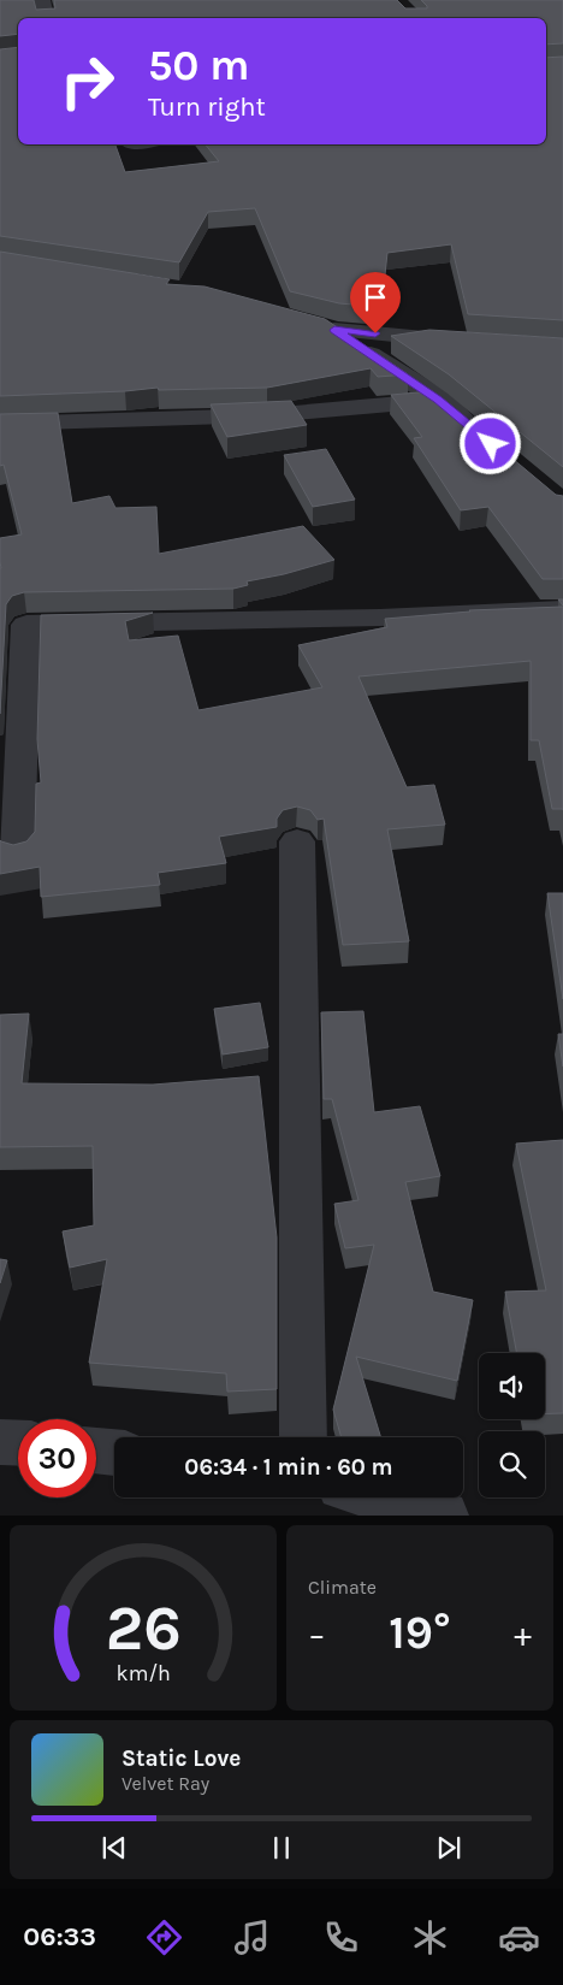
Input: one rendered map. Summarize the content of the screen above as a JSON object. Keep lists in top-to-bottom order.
{
  "page": {
    "turn": ["50 m", "Turn right"],
    "limit": "30",
    "trip": "06:34 · 1 min · 60 m",
    "tile": "Climate",
    "heat": ["−", "19°", "+"],
    "song": ["Static Love", "Velvet Ray"],
    "tabs": "06:33",
    "gauge": ["26", "km/h"]
  }
}
